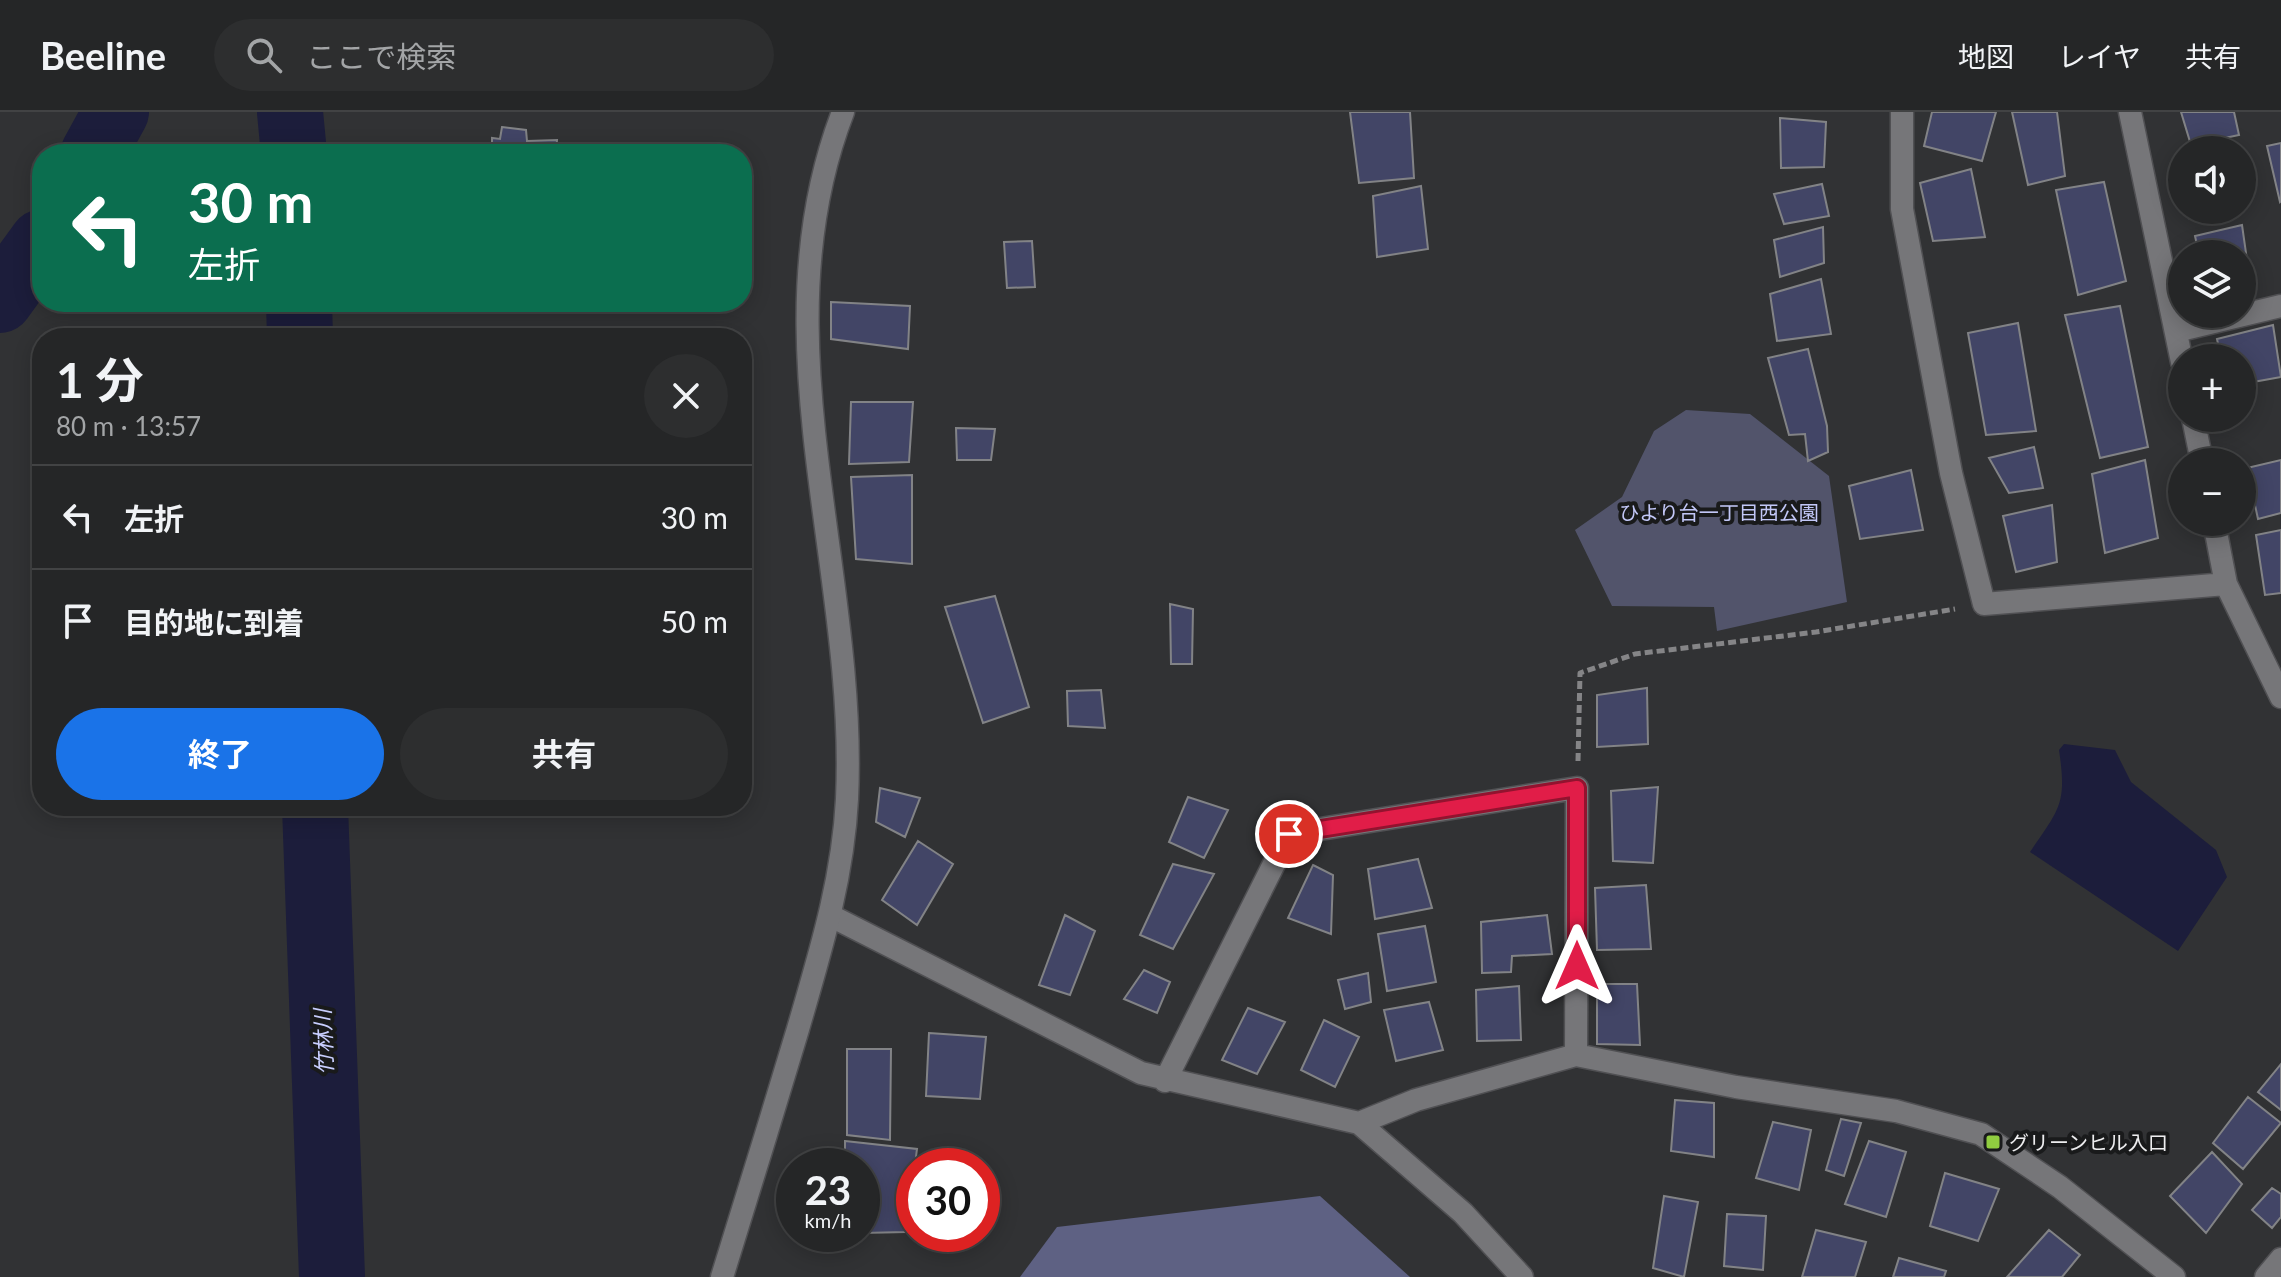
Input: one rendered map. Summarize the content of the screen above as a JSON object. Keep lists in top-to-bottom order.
{
  "water": ["竹林川"],
  "parks": ["ひより台一丁目西公園"],
  "places": {
    "transit": ["グリーンヒル入口"]
  },
  "page": {
    "header": "Beeline",
    "search": "ここで検索",
    "nav": ["地図", "レイヤ", "共有"],
    "map_buttons": ["+", "−"],
    "turn": ["30 m", "左折"],
    "heading": ["1 分", "80 m · 13:57"],
    "list": [
      {
        "name": "左折",
        "value": "30 m"
      },
      {
        "name": "目的地に到着",
        "value": "50 m"
      }
    ],
    "buttons": ["終了", "共有"],
    "speed": "23 km/h",
    "limit": "30"
  }
}
